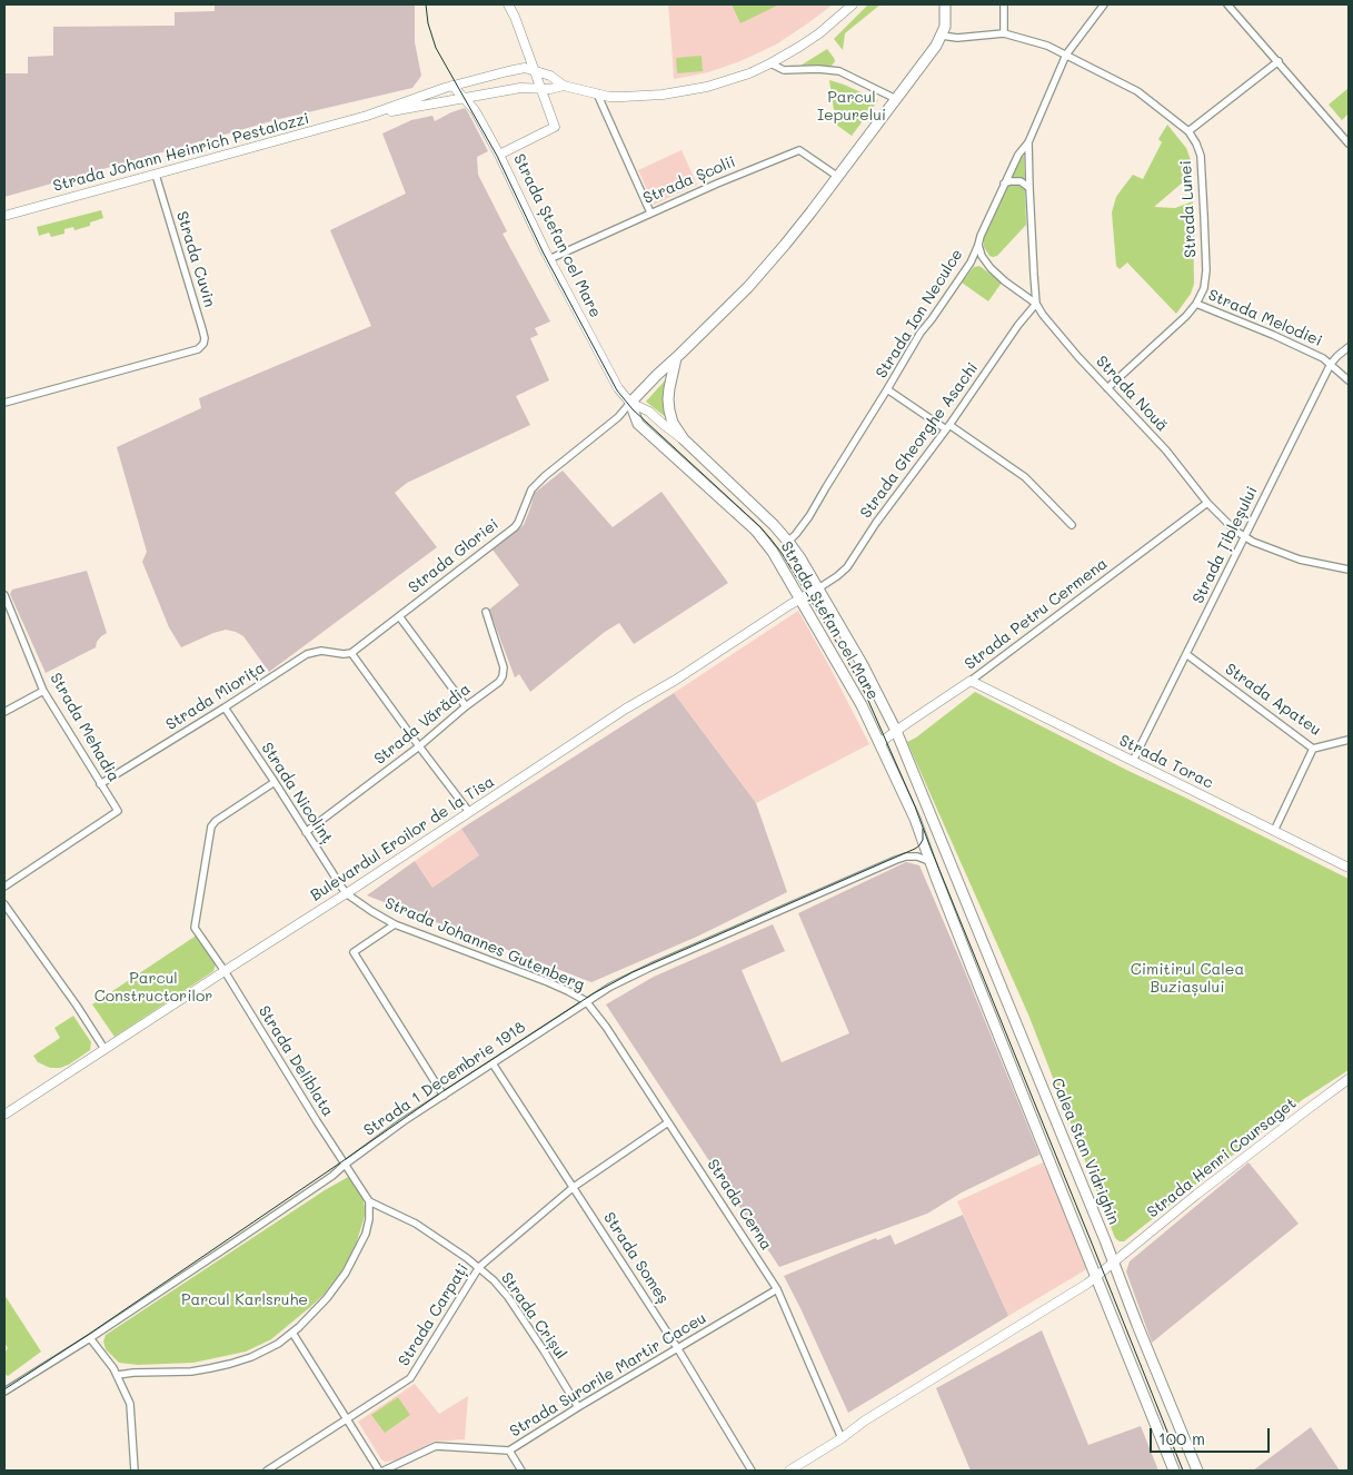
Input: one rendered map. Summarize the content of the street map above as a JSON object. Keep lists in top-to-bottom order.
{
  "streets": {
    "main road": ["Strada Ștefan cel Mare", "Calea Stan Vidrighin"],
    "street": [
      "Strada Johann Heinrich Pestalozzi",
      "Strada Școlii",
      "Strada Lunei",
      "Strada Cuvin",
      "Strada Ion Neculce",
      "Strada Melodiei",
      "Strada Nouă",
      "Strada Gheorghe Asachi",
      "Strada Țibleșului",
      "Strada Gloriei",
      "Strada Petru Cermena",
      "Strada Miorița",
      "Strada Apateu",
      "Strada Vărădia",
      "Strada Mehadia",
      "Strada Torac",
      "Strada Nicolinț",
      "Bulevardul Eroilor de la Tisa",
      "Strada Johannes Gutenberg",
      "Strada Deliblata",
      "Strada 1 Decembrie 1918",
      "Strada Henri Coursaget",
      "Strada Cerna",
      "Strada Someș",
      "Strada Carpați",
      "Strada Crișul",
      "Strada Surorile Martir Caceu"
    ]
  },
  "crossings": [
    ["Strada Johann Heinrich Pestalozzi", "Strada Ștefan cel Mare"],
    ["Strada Johann Heinrich Pestalozzi", "Strada Cuvin"],
    ["Strada Școlii", "Strada Ștefan cel Mare"],
    ["Strada Lunei", "Strada Ion Neculce"],
    ["Strada Lunei", "Strada Melodiei"],
    ["Strada Lunei", "Strada Nouă"],
    ["Strada Ștefan cel Mare", "Strada Ion Neculce"],
    ["Strada Ștefan cel Mare", "Strada Gheorghe Asachi"],
    ["Strada Ștefan cel Mare", "Strada Gloriei"],
    ["Strada Ștefan cel Mare", "Strada Petru Cermena"],
    ["Strada Ștefan cel Mare", "Bulevardul Eroilor de la Tisa"],
    ["Strada Ștefan cel Mare", "Strada 1 Decembrie 1918"],
    ["Strada Ștefan cel Mare", "Calea Stan Vidrighin"],
    ["Strada Melodiei", "Strada Țibleșului"],
    ["Strada Nouă", "Strada Gheorghe Asachi"],
    ["Strada Nouă", "Strada Țibleșului"],
    ["Strada Nouă", "Strada Petru Cermena"],
    ["Strada Gheorghe Asachi", "Bulevardul Eroilor de la Tisa"],
    ["Strada Țibleșului", "Strada Apateu"],
    ["Strada Țibleșului", "Strada Torac"],
    ["Strada Gloriei", "Strada Miorița"],
    ["Strada Petru Cermena", "Strada Torac"],
    ["Strada Miorița", "Strada Mehadia"],
    ["Strada Miorița", "Strada Nicolinț"],
    ["Strada Vărădia", "Strada Nicolinț"],
    ["Strada Nicolinț", "Bulevardul Eroilor de la Tisa"],
    ["Strada Nicolinț", "Strada Johannes Gutenberg"],
    ["Strada Nicolinț", "Strada Deliblata"],
    ["Bulevardul Eroilor de la Tisa", "Strada Johannes Gutenberg"],
    ["Bulevardul Eroilor de la Tisa", "Strada Deliblata"],
    ["Strada Johannes Gutenberg", "Strada 1 Decembrie 1918"],
    ["Strada Johannes Gutenberg", "Strada Cerna"],
    ["Strada Deliblata", "Strada 1 Decembrie 1918"],
    ["Strada Deliblata", "Strada Crișul"],
    ["Strada 1 Decembrie 1918", "Strada Cerna"],
    ["Strada 1 Decembrie 1918", "Strada Someș"],
    ["Calea Stan Vidrighin", "Strada Henri Coursaget"],
    ["Strada Henri Coursaget", "Strada Cerna"],
    ["Strada Cerna", "Strada Carpați"],
    ["Strada Cerna", "Strada Surorile Martir Caceu"],
    ["Strada Someș", "Strada Carpați"],
    ["Strada Someș", "Strada Surorile Martir Caceu"],
    ["Strada Carpați", "Strada Crișul"],
    ["Strada Crișul", "Strada Surorile Martir Caceu"]
  ],
  "parks": [
    "Parcul Iepurelui",
    "Cimitirul Calea Buziașului",
    "Parcul Constructorilor",
    "Parcul Karlsruhe"
  ],
  "scale_bar": "100 m"
}
